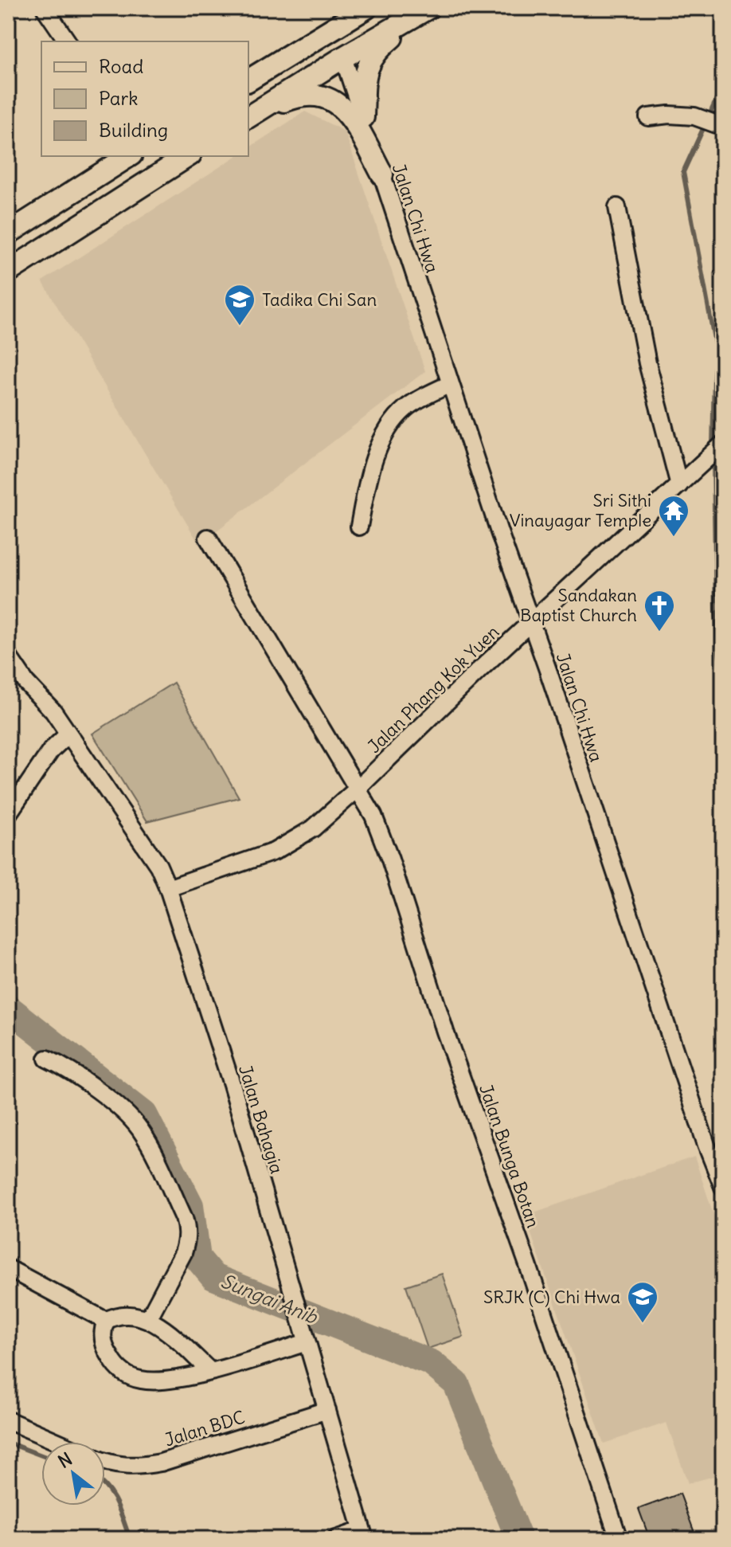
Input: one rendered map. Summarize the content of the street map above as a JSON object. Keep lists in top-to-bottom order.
{
  "streets": {
    "street": [
      "Jalan Chi Hwa",
      "Jalan Phang Kok Yuen",
      "Jalan Bahagia",
      "Jalan Bunga Botan",
      "Jalan BDC"
    ]
  },
  "crossings": [
    ["Jalan Chi Hwa", "Jalan Phang Kok Yuen"],
    ["Jalan Phang Kok Yuen", "Jalan Bahagia"],
    ["Jalan Phang Kok Yuen", "Jalan Bunga Botan"],
    ["Jalan Bahagia", "Jalan BDC"]
  ],
  "water": ["Sungai Anib"],
  "places": {
    "school or university": ["Tadika Chi San", "SRJK (C) Chi Hwa"],
    "temple": ["Sri Sithi Vinayagar Temple"],
    "church": ["Sandakan Baptist Church"]
  },
  "legend": ["Road", "Park", "Building"],
  "north": "top left"
}
